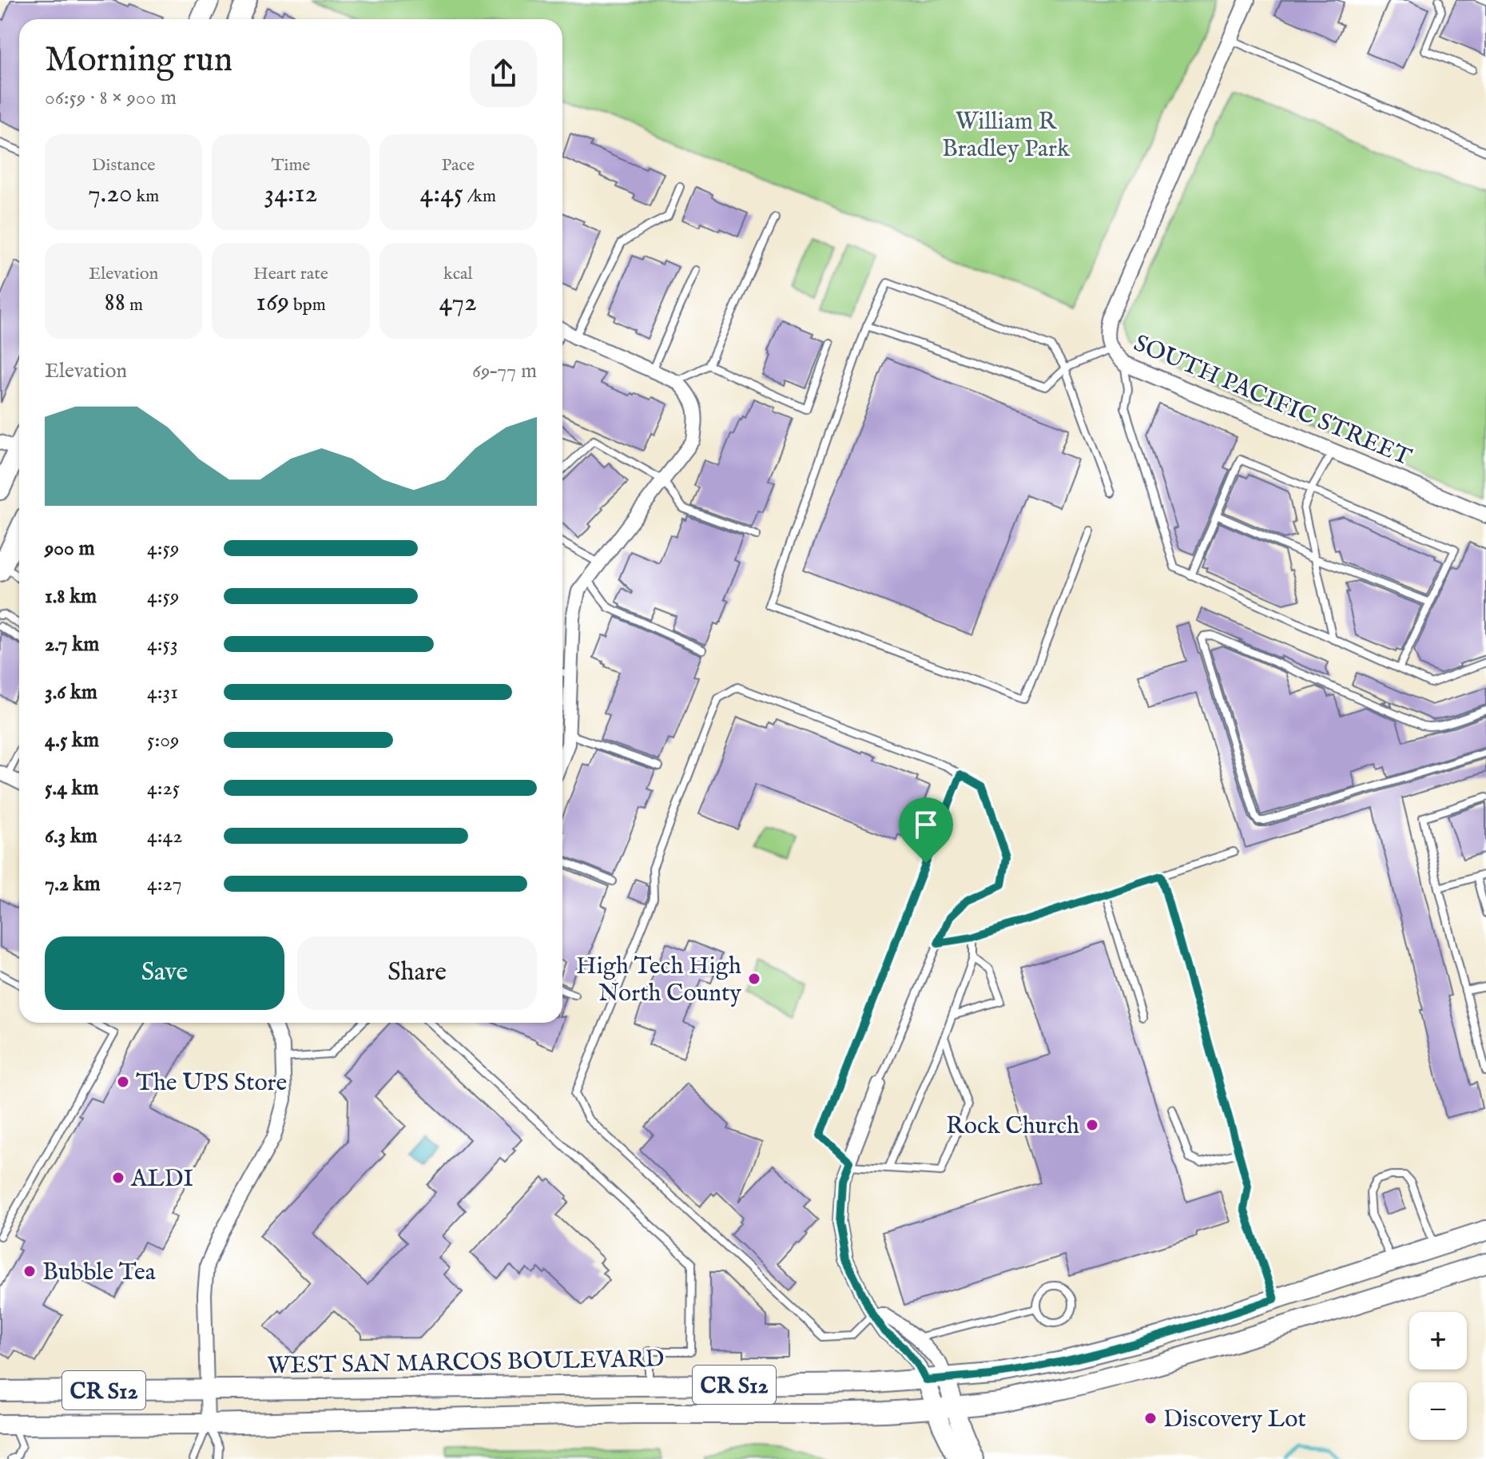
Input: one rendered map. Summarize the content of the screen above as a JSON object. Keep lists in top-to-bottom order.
{
  "streets": {
    "main road": ["WEST SAN MARCOS BOULEVARD", "CR S12"],
    "street": ["SOUTH PACIFIC STREET"]
  },
  "parks": ["William R Bradley Park"],
  "places": [
    "High Tech High North County",
    "The UPS Store",
    "Rock Church",
    "ALDI",
    "Bubble Tea",
    "Discovery Lot"
  ],
  "page": {
    "heading": ["Morning run", "06:59 · 8 × 900 m"],
    "stats": [
      ["Distance", "7.20 km"],
      ["Time", "34:12"],
      ["Pace", "4:45 /km"],
      ["Elevation", "88 m"],
      ["Heart rate", "169 bpm"],
      ["kcal", "472"]
    ],
    "chart": ["Elevation", "69–77 m"],
    "list": [
      {
        "name": "900 m",
        "note": "4:59"
      },
      {
        "name": "1.8 km",
        "note": "4:59"
      },
      {
        "name": "2.7 km",
        "note": "4:53"
      },
      {
        "name": "3.6 km",
        "note": "4:31"
      },
      {
        "name": "4.5 km",
        "note": "5:09"
      },
      {
        "name": "5.4 km",
        "note": "4:25"
      },
      {
        "name": "6.3 km",
        "note": "4:42"
      },
      {
        "name": "7.2 km",
        "note": "4:27"
      }
    ],
    "buttons": ["Save", "Share"],
    "map_buttons": ["+", "−"]
  }
}
